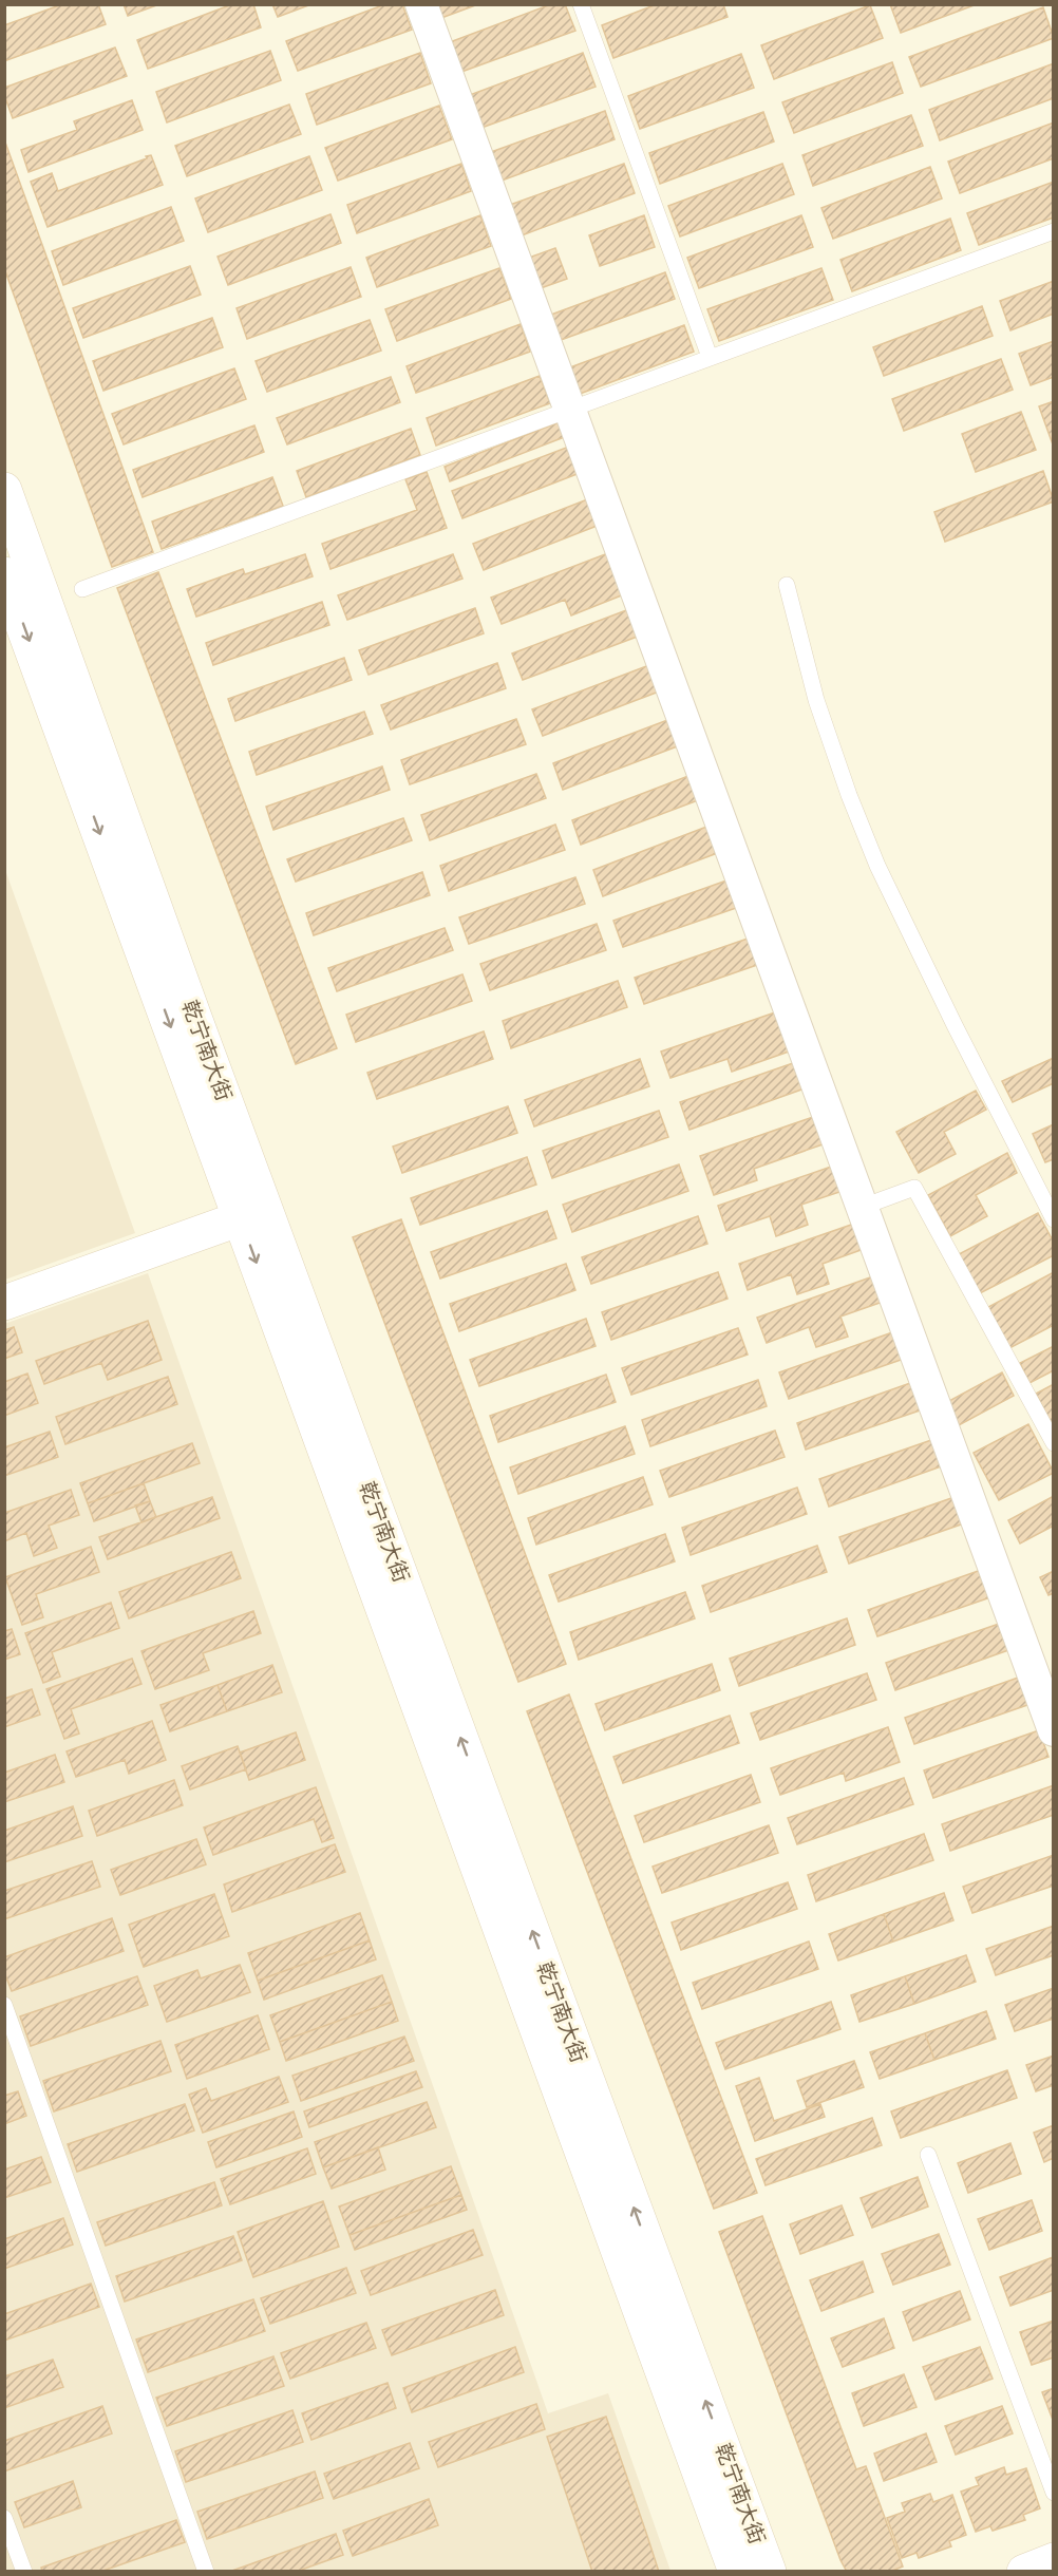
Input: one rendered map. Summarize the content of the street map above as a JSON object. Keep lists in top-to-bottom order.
{
  "streets": {
    "main road": ["乾宁南大街"]
  }
}
